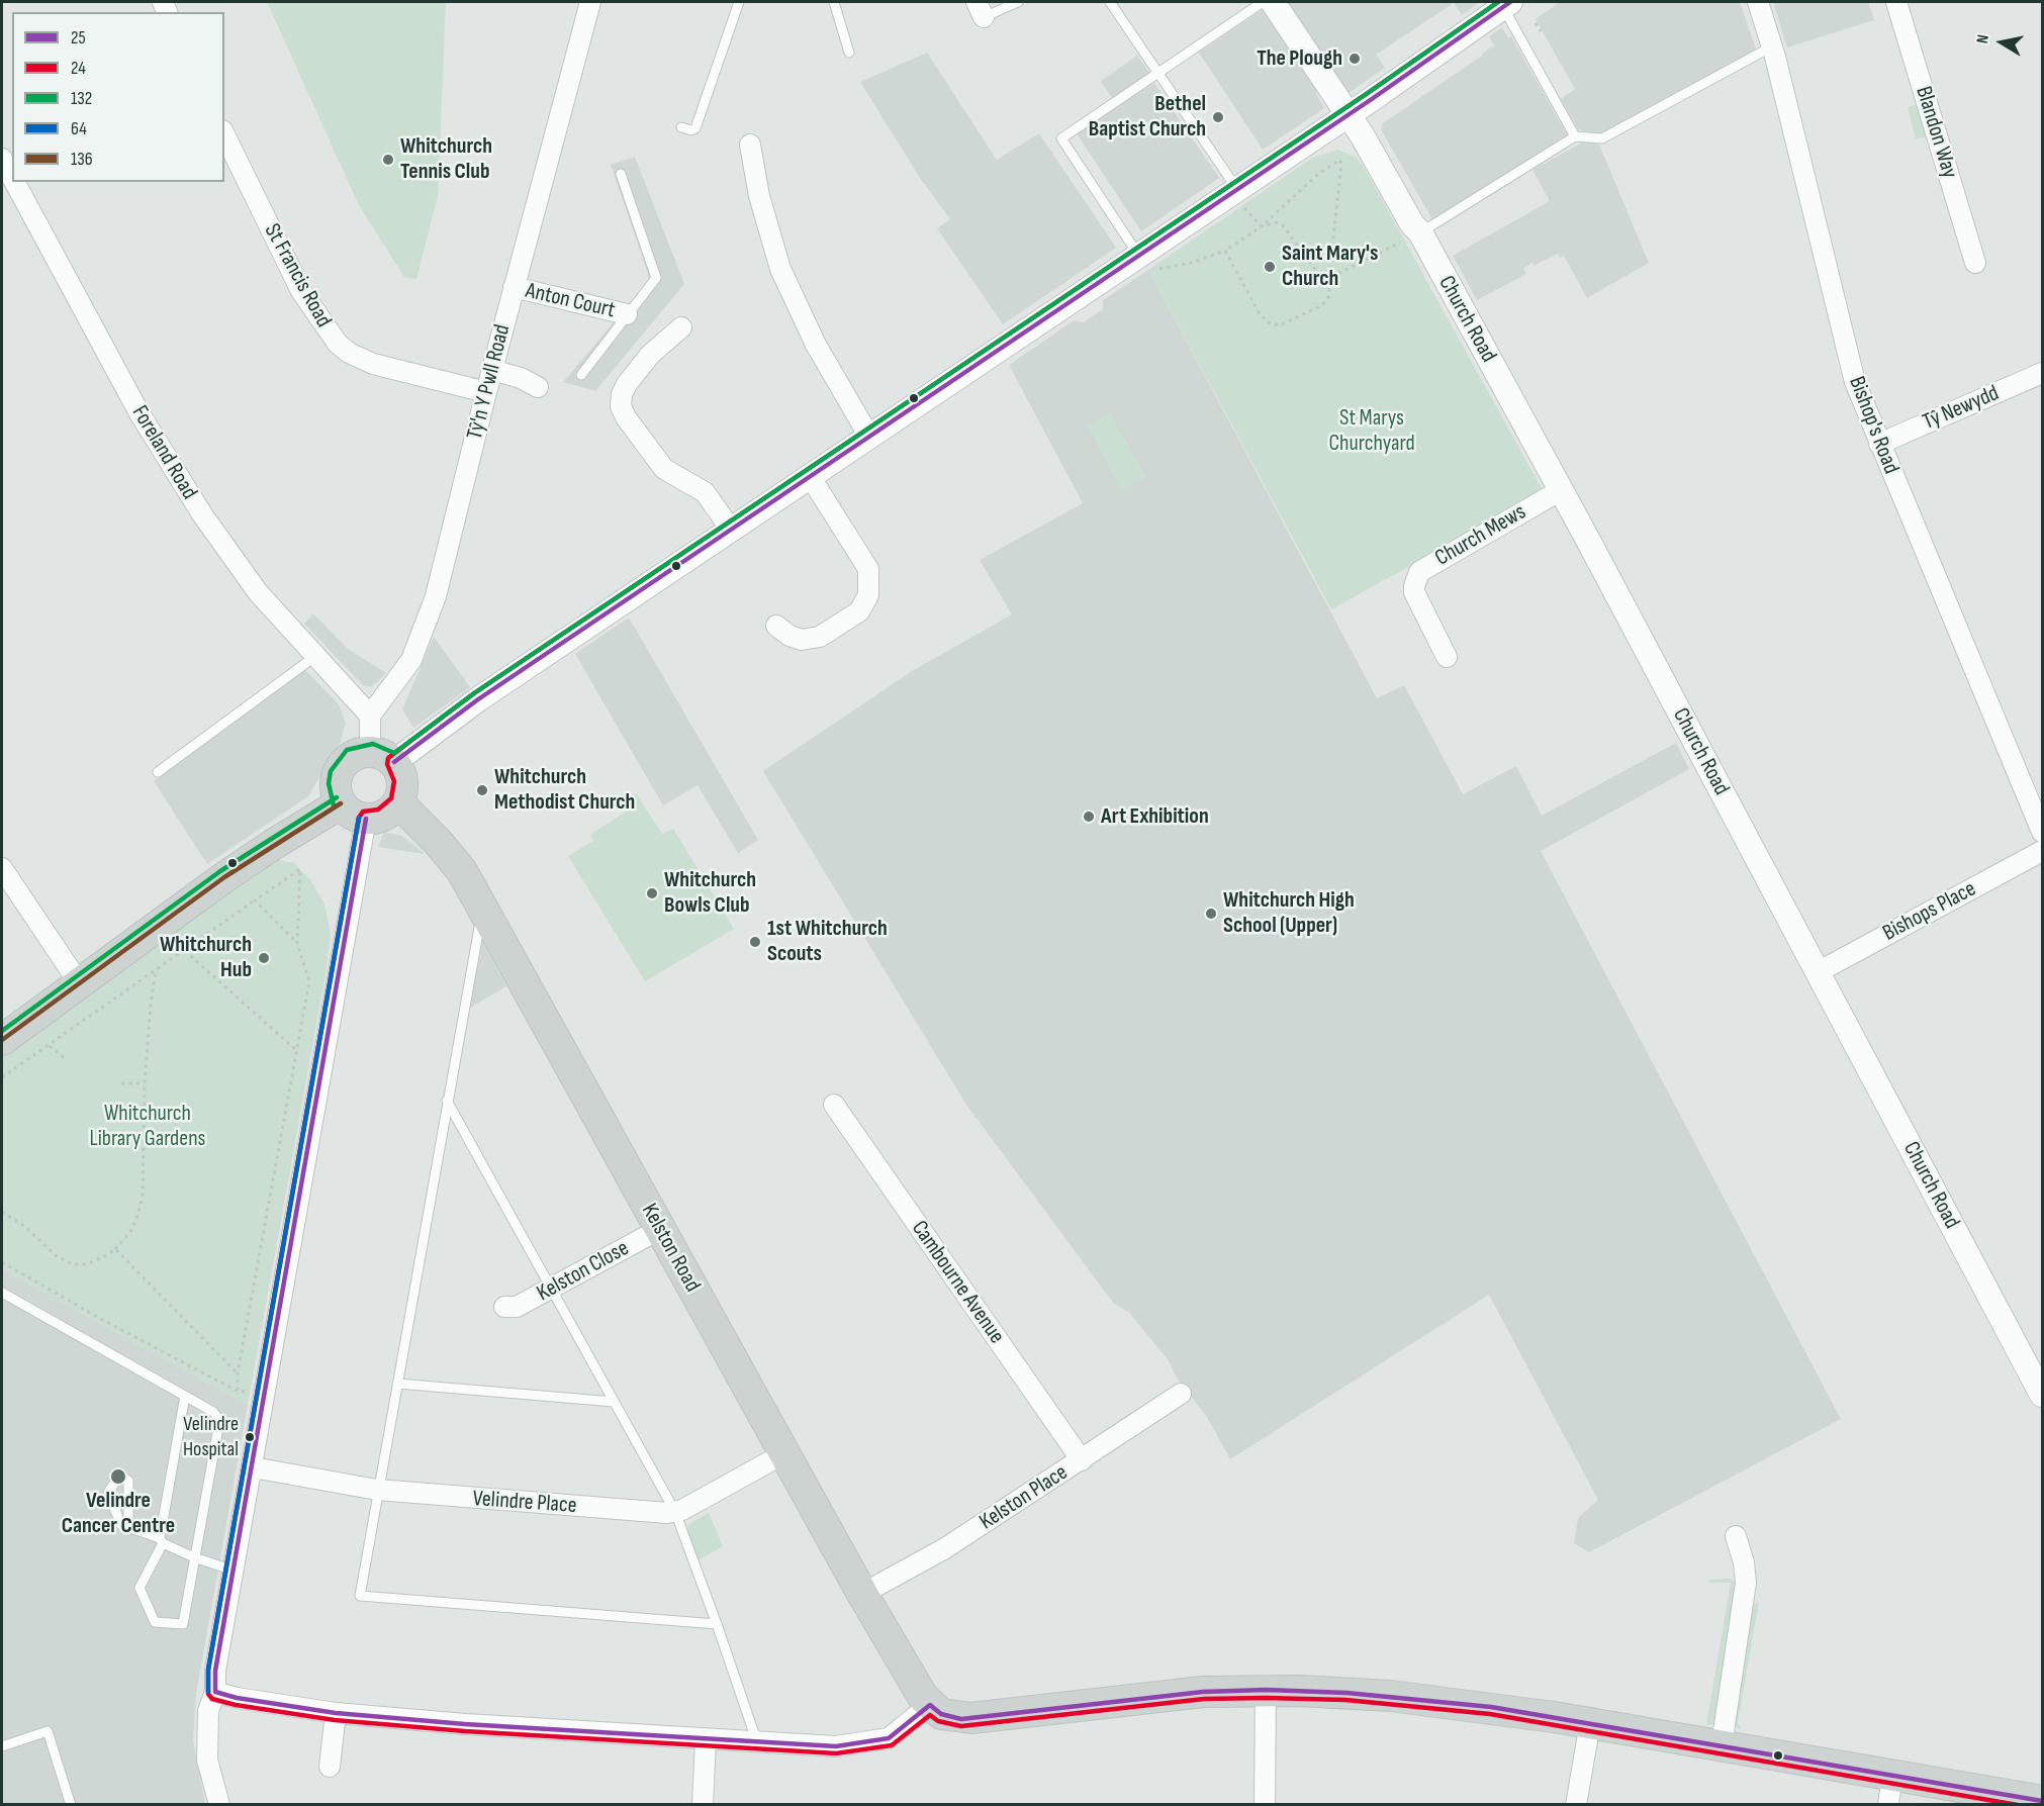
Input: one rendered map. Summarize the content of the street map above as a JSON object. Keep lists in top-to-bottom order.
{
  "streets": {
    "main road": ["Kelston Road"],
    "street": [
      "Blandon Way",
      "St Francis Road",
      "Anton Court",
      "Church Road",
      "Tŷ'n Y Pwll Road",
      "Tŷ Newydd",
      "Bishop's Road",
      "Foreland Road",
      "Church Mews",
      "Bishops Place",
      "Kelston Close",
      "Cambourne Avenue",
      "Kelston Place",
      "Velindre Place"
    ]
  },
  "crossings": [
    ["St Francis Road", "Tŷ'n Y Pwll Road"],
    ["Anton Court", "Tŷ'n Y Pwll Road"],
    ["Church Road", "Church Mews"],
    ["Church Road", "Bishops Place"],
    ["Tŷ'n Y Pwll Road", "Foreland Road"],
    ["Tŷ Newydd", "Bishop's Road"],
    ["Kelston Road", "Kelston Close"],
    ["Kelston Road", "Kelston Place"],
    ["Cambourne Avenue", "Kelston Place"]
  ],
  "parks": ["St Marys Churchyard", "Whitchurch Library Gardens"],
  "places": [
    "The Plough",
    "Bethel Baptist Church",
    "Whitchurch Tennis Club",
    "Saint Mary's Church",
    "Whitchurch Methodist Church",
    "Art Exhibition",
    "Whitchurch Bowls Club",
    "Whitchurch High School (Upper)",
    "1st Whitchurch Scouts",
    "Whitchurch Hub",
    "Velindre Hospital",
    "Velindre Cancer Centre"
  ],
  "lines": [
    "transit line 25",
    "transit line 24",
    "transit line 132",
    "transit line 136",
    "transit line 64"
  ],
  "legend": [
    "25",
    "24",
    "132",
    "64",
    "136"
  ],
  "north": "left"
}
